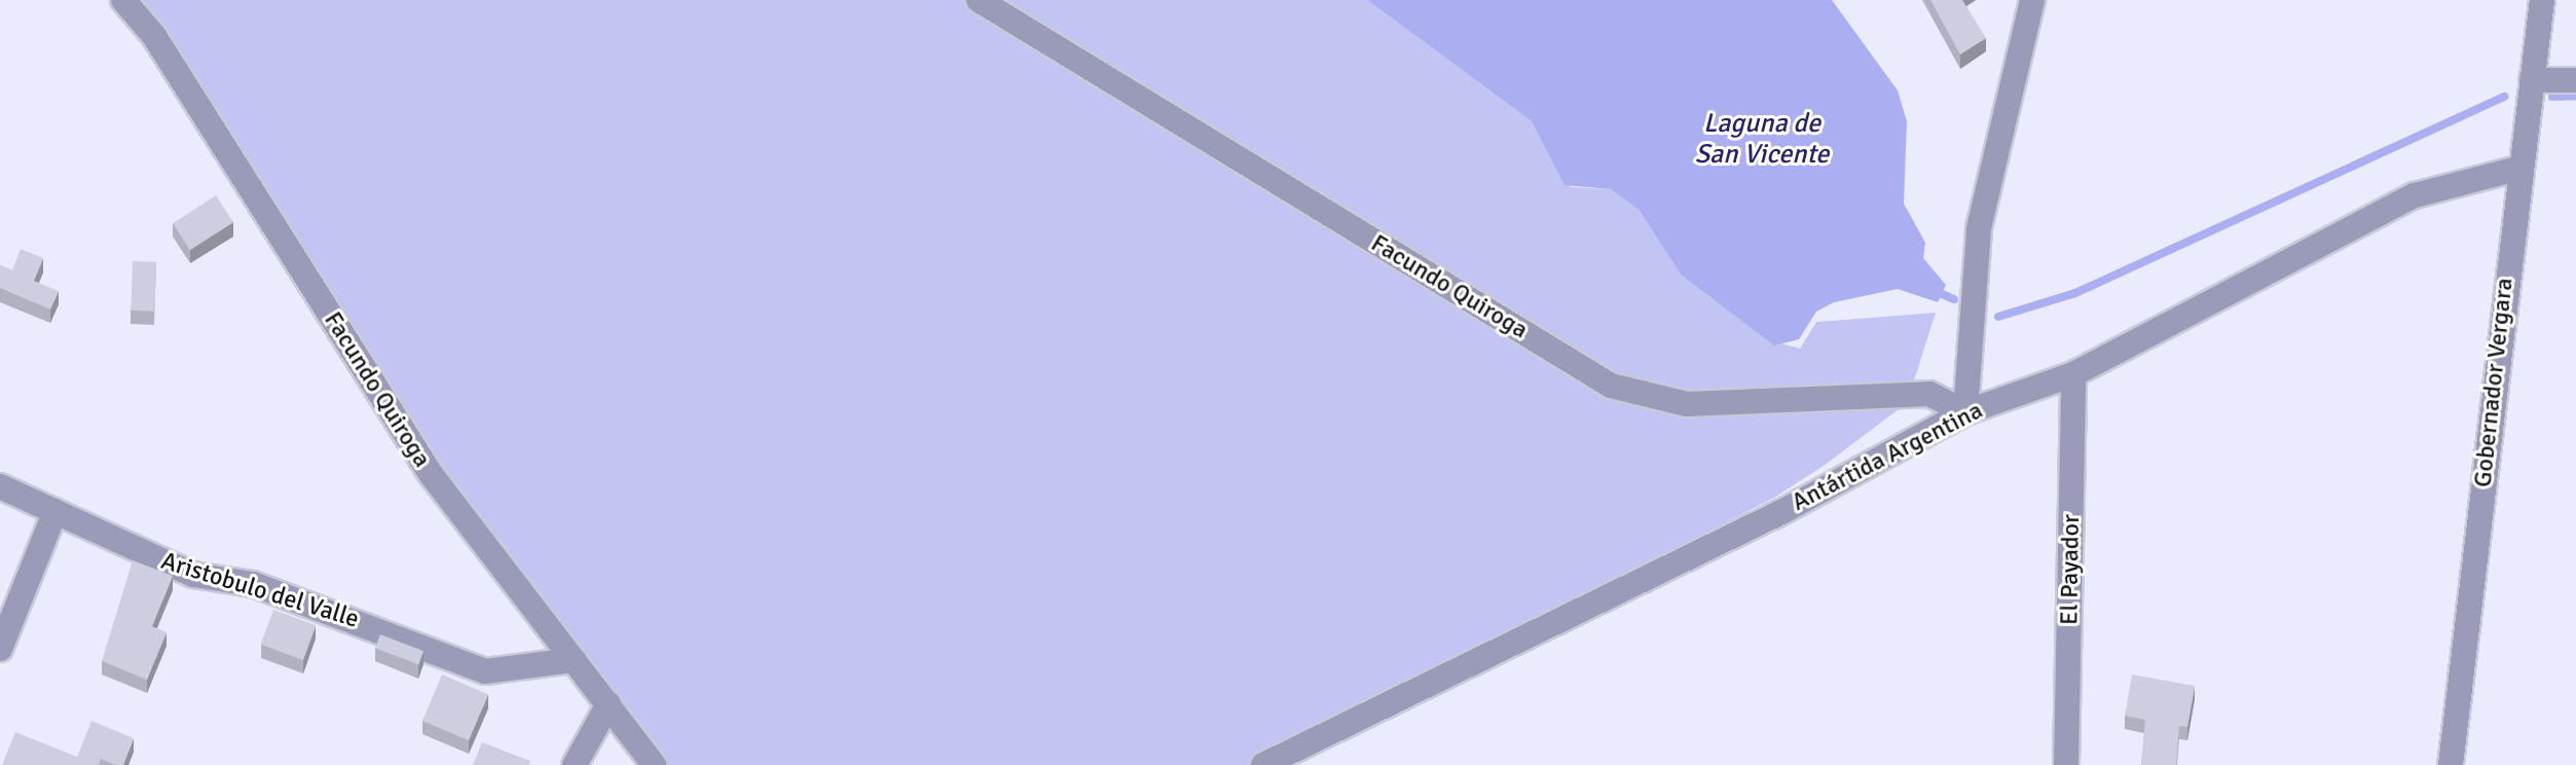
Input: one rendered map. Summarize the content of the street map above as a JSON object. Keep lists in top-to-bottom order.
{
  "streets": {
    "street": [
      "Facundo Quiroga",
      "Gobernador Vergara",
      "Antártida Argentina",
      "El Payador",
      "Aristobulo del Valle"
    ]
  },
  "crossings": [
    ["Facundo Quiroga", "Antártida Argentina"],
    ["Facundo Quiroga", "Aristobulo del Valle"],
    ["Gobernador Vergara", "Antártida Argentina"],
    ["Antártida Argentina", "El Payador"]
  ],
  "water": ["Laguna de San Vicente"]
}
